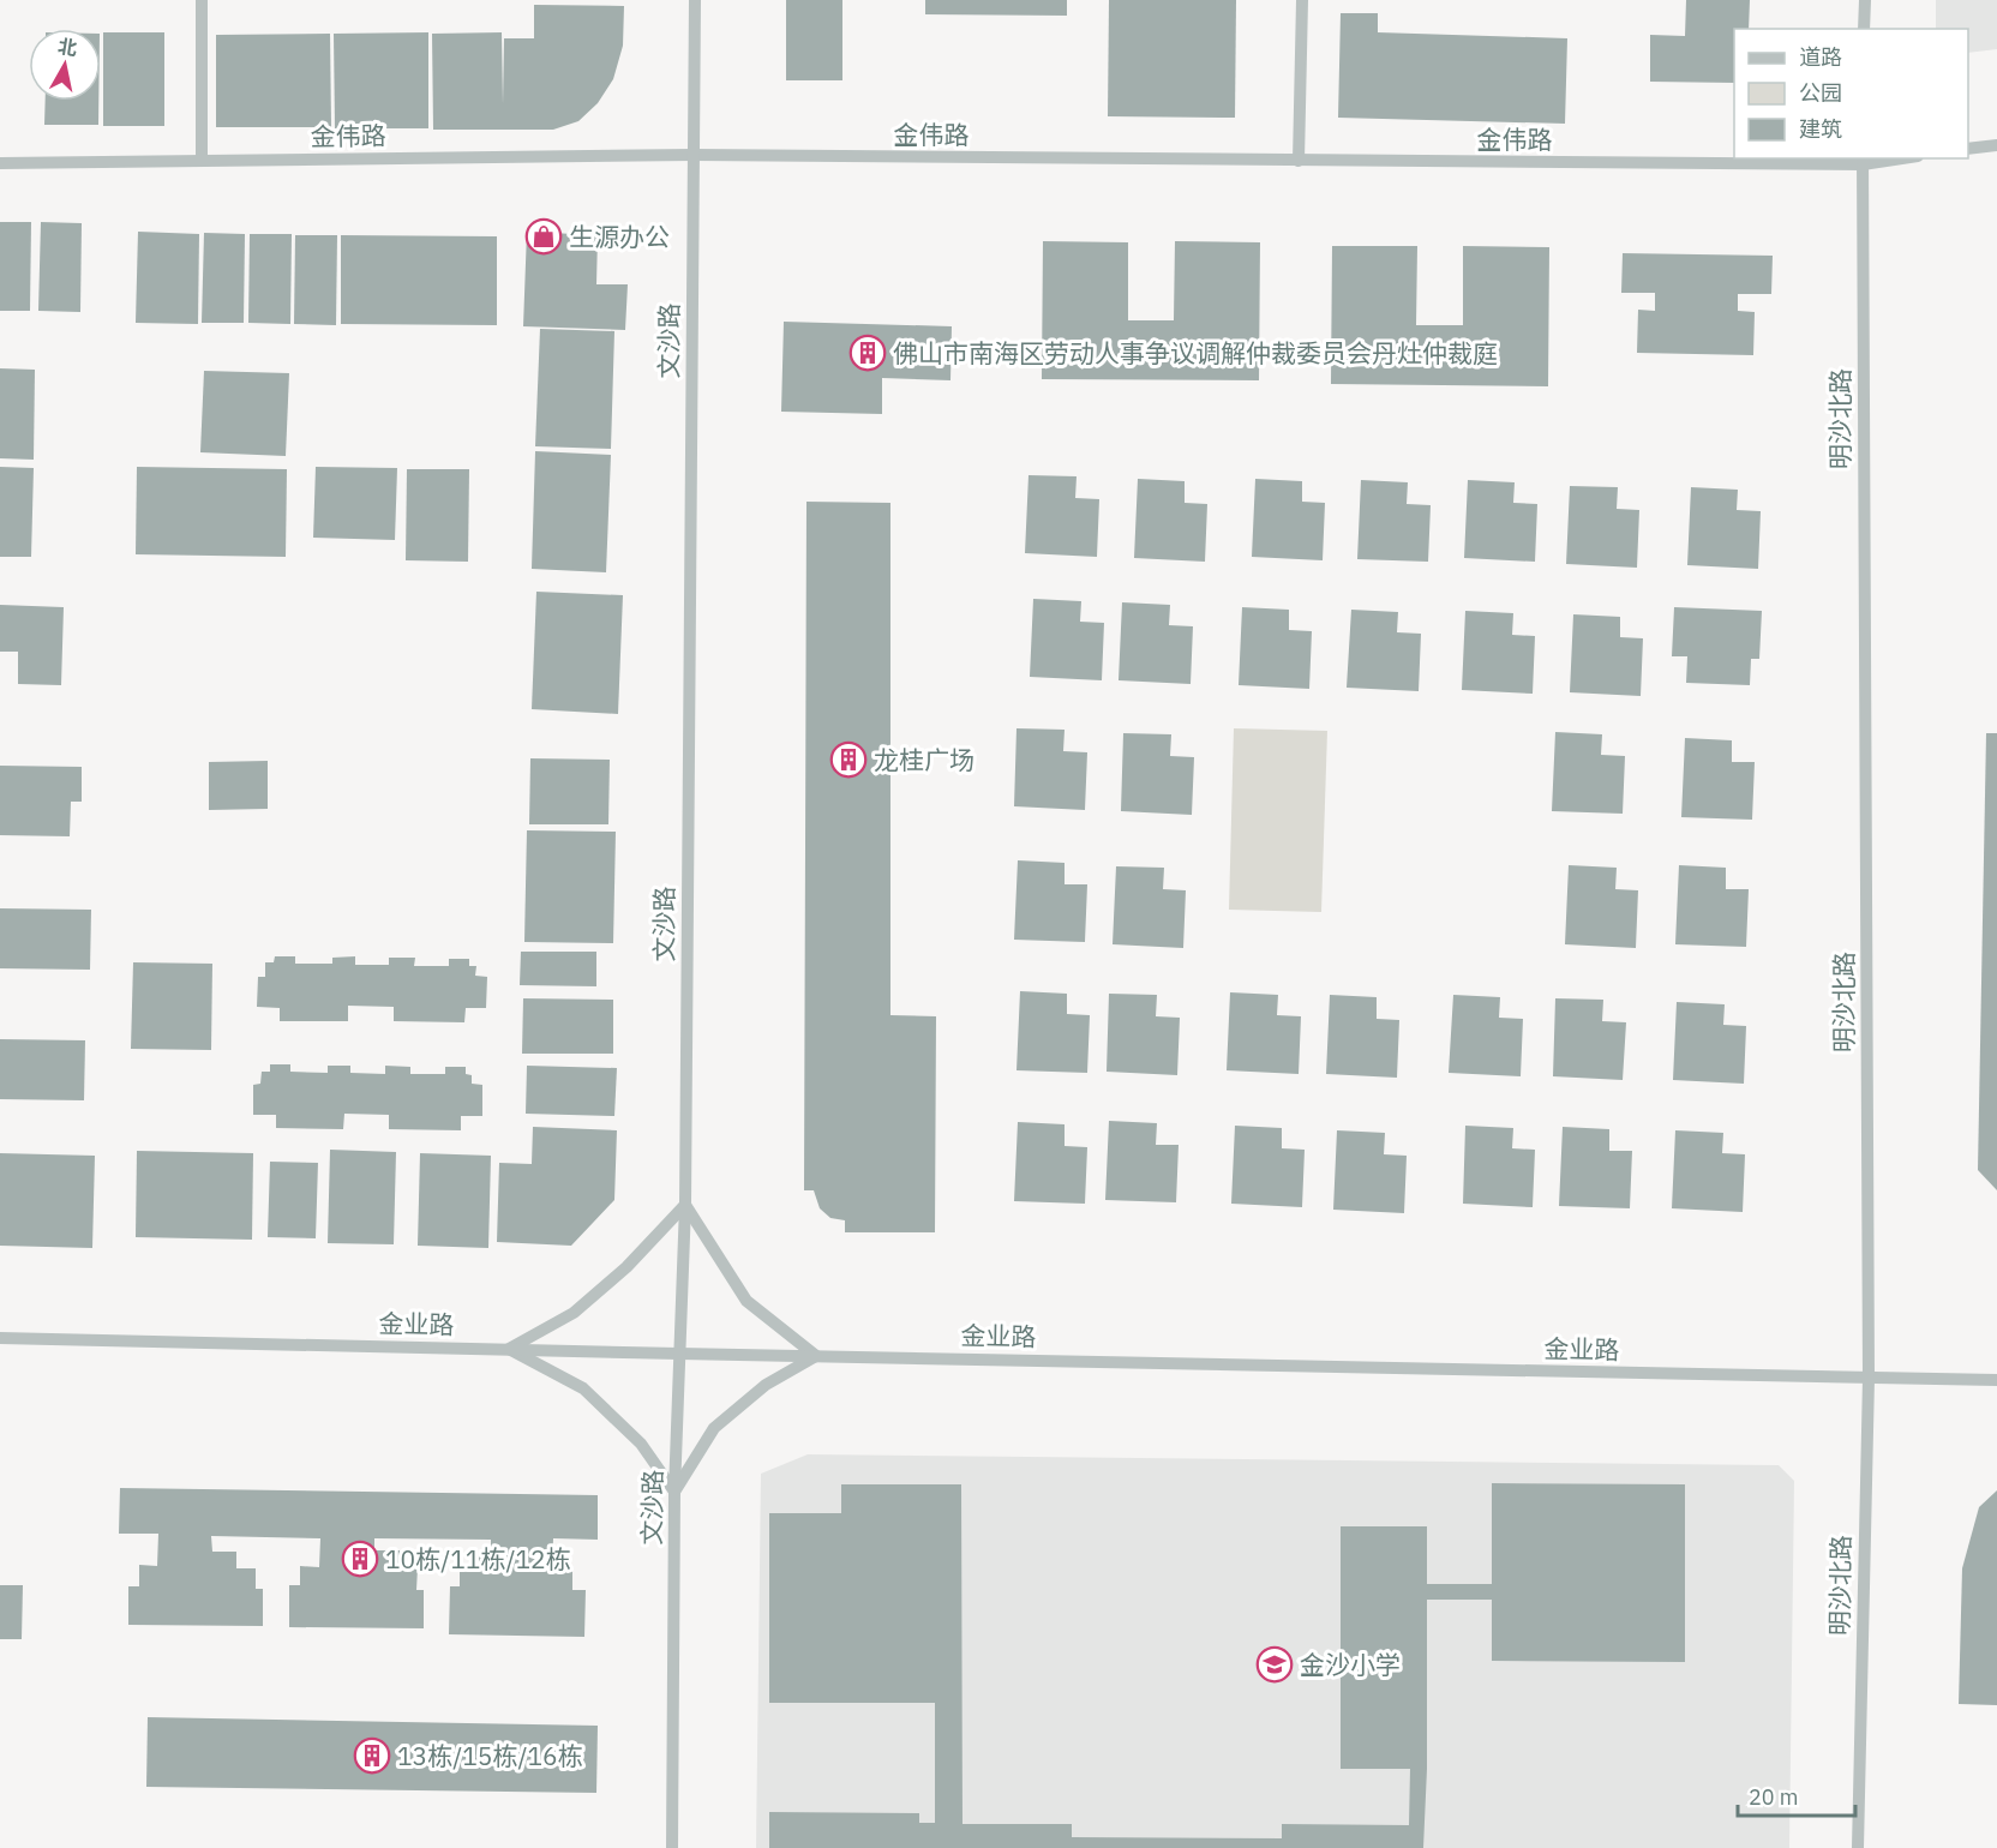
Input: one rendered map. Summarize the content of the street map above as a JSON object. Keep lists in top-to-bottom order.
{
  "streets": {
    "street": [
      "金伟路",
      "文沙路",
      "明沙北路",
      "金业路"
    ]
  },
  "crossings": [
    ["金伟路", "文沙路"],
    ["金伟路", "明沙北路"],
    ["文沙路", "金业路"],
    ["明沙北路", "金业路"]
  ],
  "places": {
    "shop": ["生源办公"],
    "building": [
      "佛山市南海区劳动人事争议调解仲裁委员会丹灶仲裁庭",
      "龙桂广场",
      "10栋/11栋/12栋",
      "13栋/15栋/16栋"
    ],
    "school or university": ["金沙小学"]
  },
  "legend": ["道路", "公园", "建筑"],
  "scale_bar": "20 m",
  "north": "top"
}
